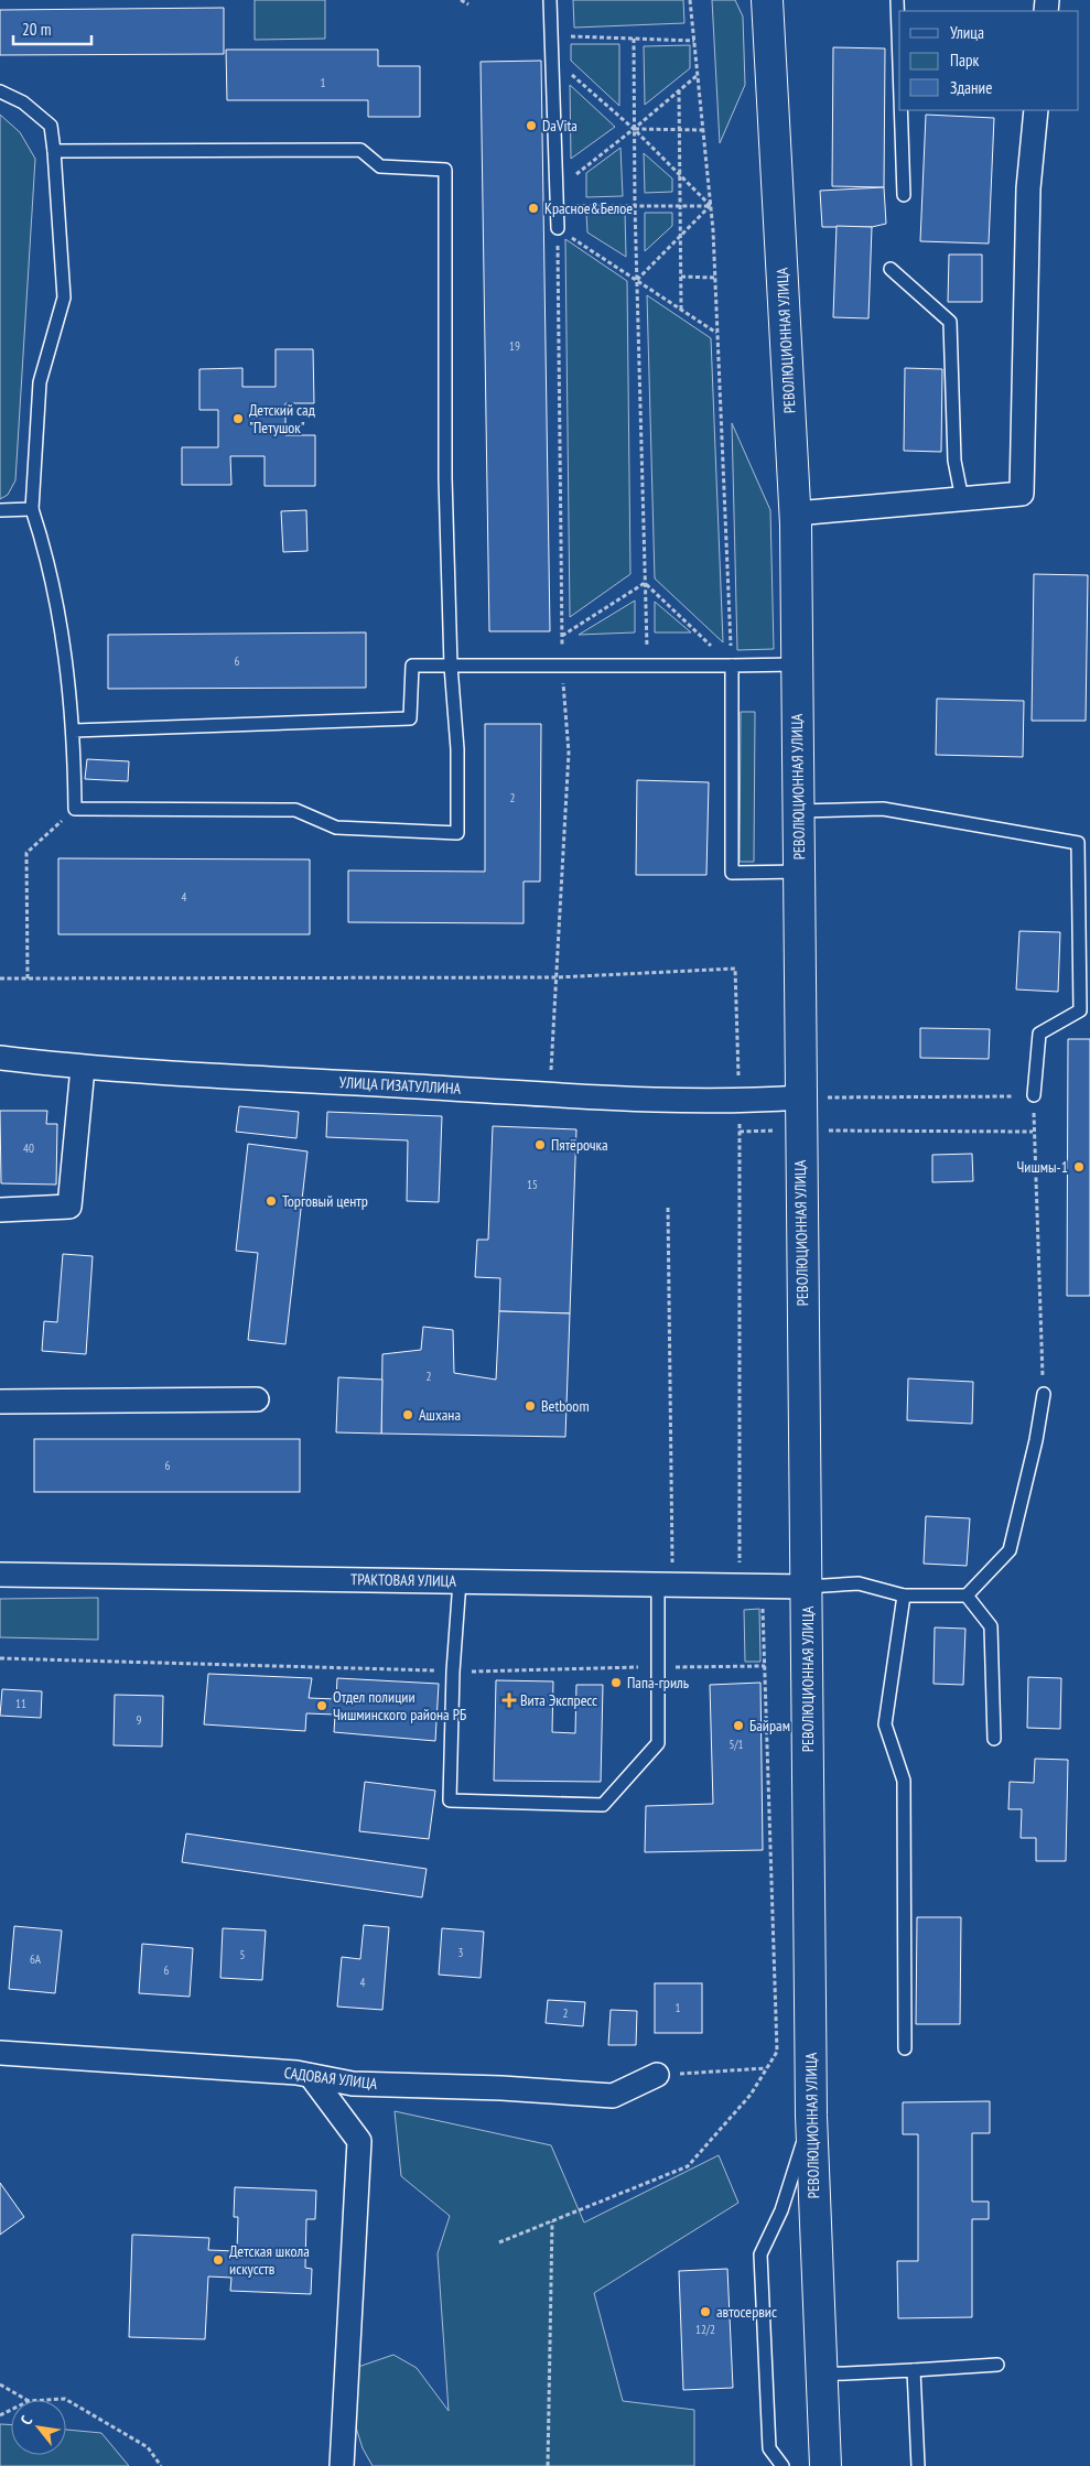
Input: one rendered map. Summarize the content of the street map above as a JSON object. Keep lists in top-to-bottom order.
{
  "streets": {
    "main road": ["РЕВОЛЮЦИОННАЯ УЛИЦА"],
    "street": ["УЛИЦА ГИЗАТУЛЛИНА", "ТРАКТОВАЯ УЛИЦА", "САДОВАЯ УЛИЦА"]
  },
  "crossings": [
    ["РЕВОЛЮЦИОННАЯ УЛИЦА", "УЛИЦА ГИЗАТУЛЛИНА"],
    ["РЕВОЛЮЦИОННАЯ УЛИЦА", "ТРАКТОВАЯ УЛИЦА"]
  ],
  "places": {
    "other": [
      "DaVita",
      "Красное&Белое",
      "Детский сад \"Петушок\"",
      "Пятёрочка",
      "Чишмы-1",
      "Торговый центр",
      "Betboom",
      "Ашхана",
      "Папа-гриль",
      "Отдел полиции Чишминского района РБ",
      "Байрам",
      "Детская школа искусств",
      "автосервис"
    ],
    "health": ["Вита Экспресс"]
  },
  "house_numbers": [
    "1",
    "19",
    "6",
    "2",
    "4",
    "40",
    "15",
    "2",
    "6",
    "11",
    "9",
    "5/1",
    "3",
    "5",
    "6А",
    "6",
    "4",
    "1",
    "2",
    "12/2"
  ],
  "legend": ["Улица", "Парк", "Здание"],
  "scale_bar": "20 m",
  "north": "top left"
}
